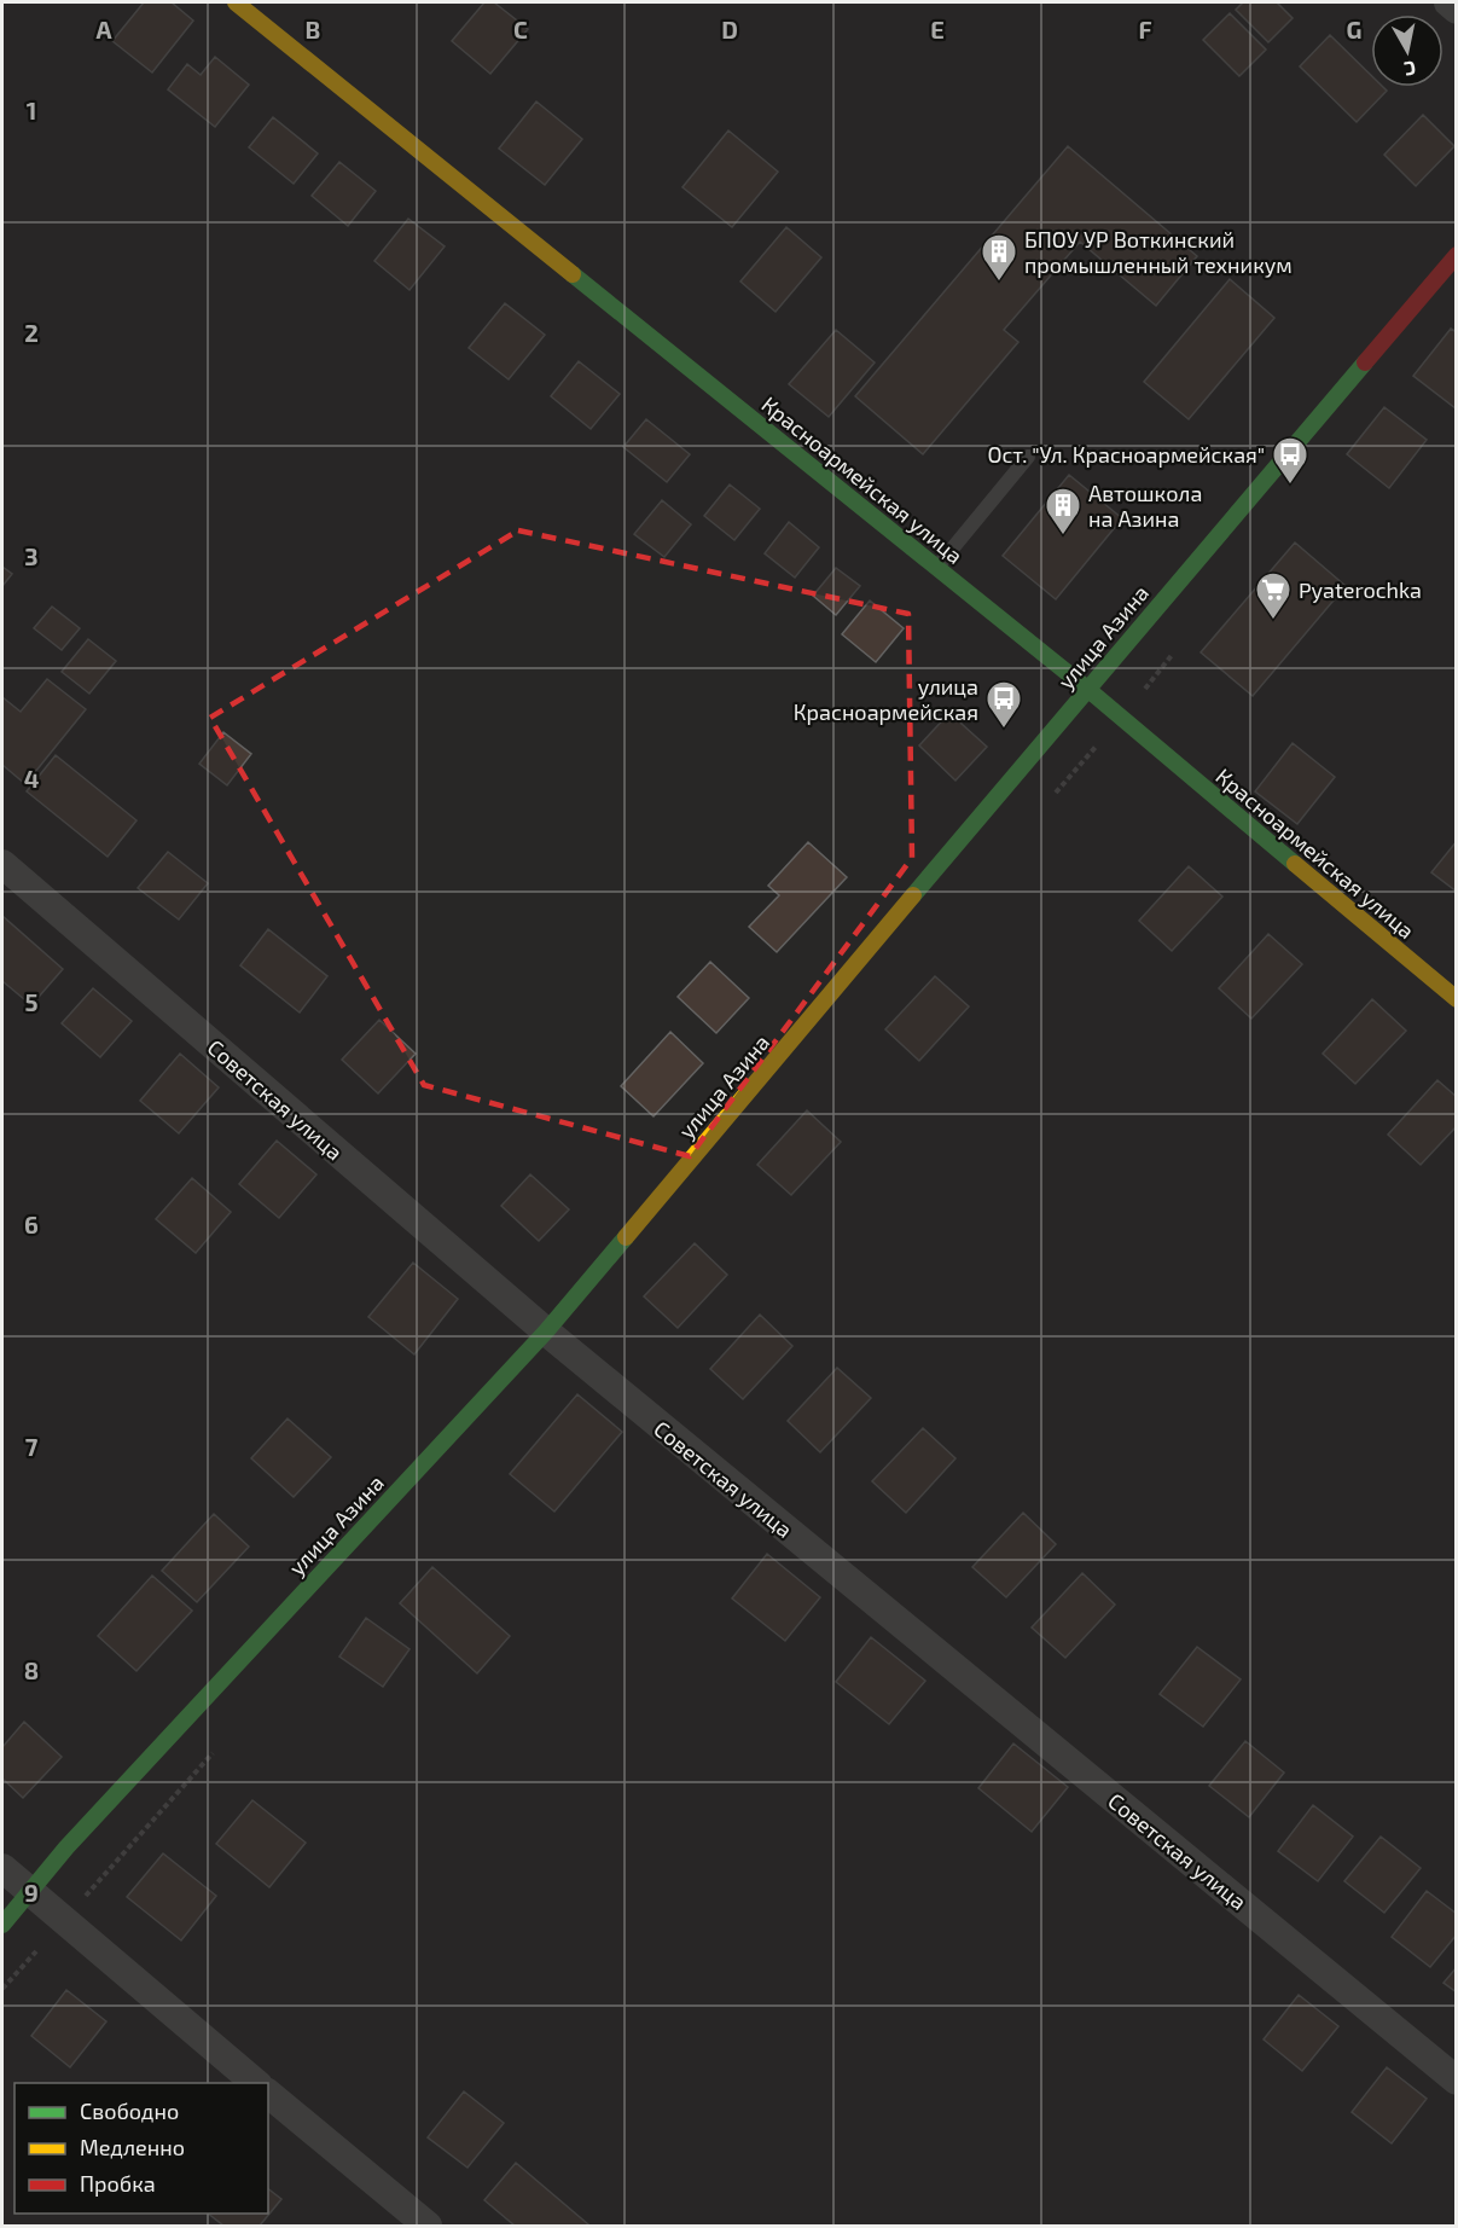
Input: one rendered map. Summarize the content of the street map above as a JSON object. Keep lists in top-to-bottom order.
{
  "streets": {
    "main road": ["Красноармейская улица", "улица Азина"],
    "street": ["Советская улица"]
  },
  "crossings": [
    ["Красноармейская улица", "улица Азина"],
    ["улица Азина", "Советская улица"]
  ],
  "places": {
    "building": ["БПОУ УР Воткинский промышленный техникум", "Автошкола на Азина"],
    "bus stop": ["Ост. \"Ул. Красноармейская\"", "улица Красноармейская"],
    "supermarket": ["Pyaterochka"]
  },
  "legend": ["Свободно", "Медленно", "Пробка"],
  "north": "bottom",
  "grid": {
    "columns": [
      "A",
      "B",
      "C",
      "D",
      "E",
      "F",
      "G"
    ],
    "rows": [
      "1",
      "2",
      "3",
      "4",
      "5",
      "6",
      "7",
      "8",
      "9"
    ]
  }
}
